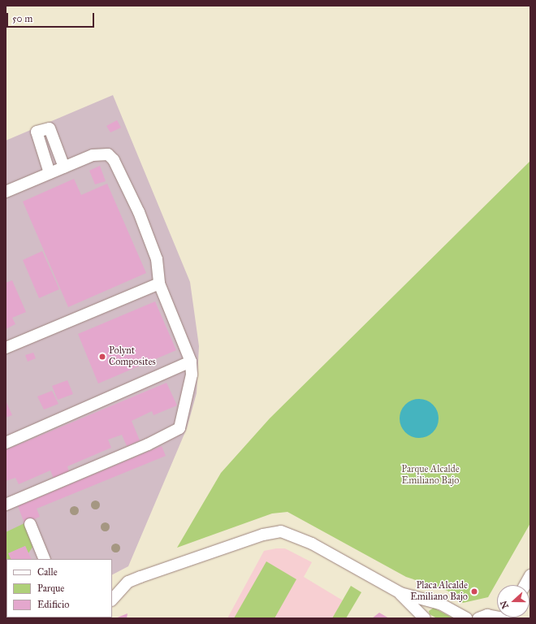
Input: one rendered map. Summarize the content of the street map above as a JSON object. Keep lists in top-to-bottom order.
{
  "parks": ["Parque Alcalde Emiliano Bajo"],
  "places": ["Polynt Composites", "Placa Alcalde Emiliano Bajo"],
  "legend": ["Calle", "Parque", "Edificio"],
  "scale_bar": "50 m",
  "north": "left"
}
